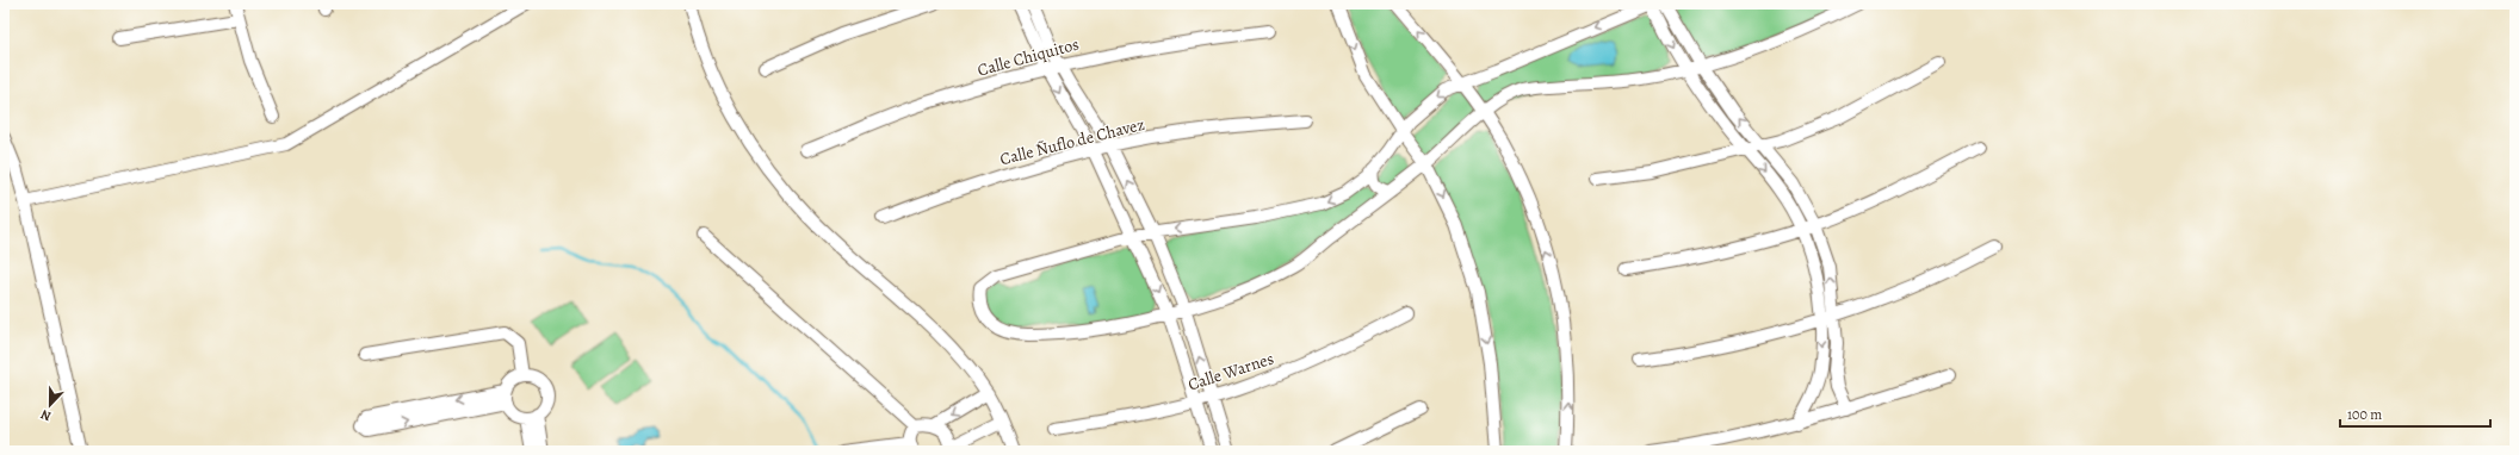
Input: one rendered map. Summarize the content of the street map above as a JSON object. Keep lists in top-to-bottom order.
{
  "streets": {
    "street": ["Calle Chiquitos", "Calle Ñuflo de Chavez", "Calle Warnes"]
  },
  "scale_bar": "100 m",
  "north": "bottom"
}
